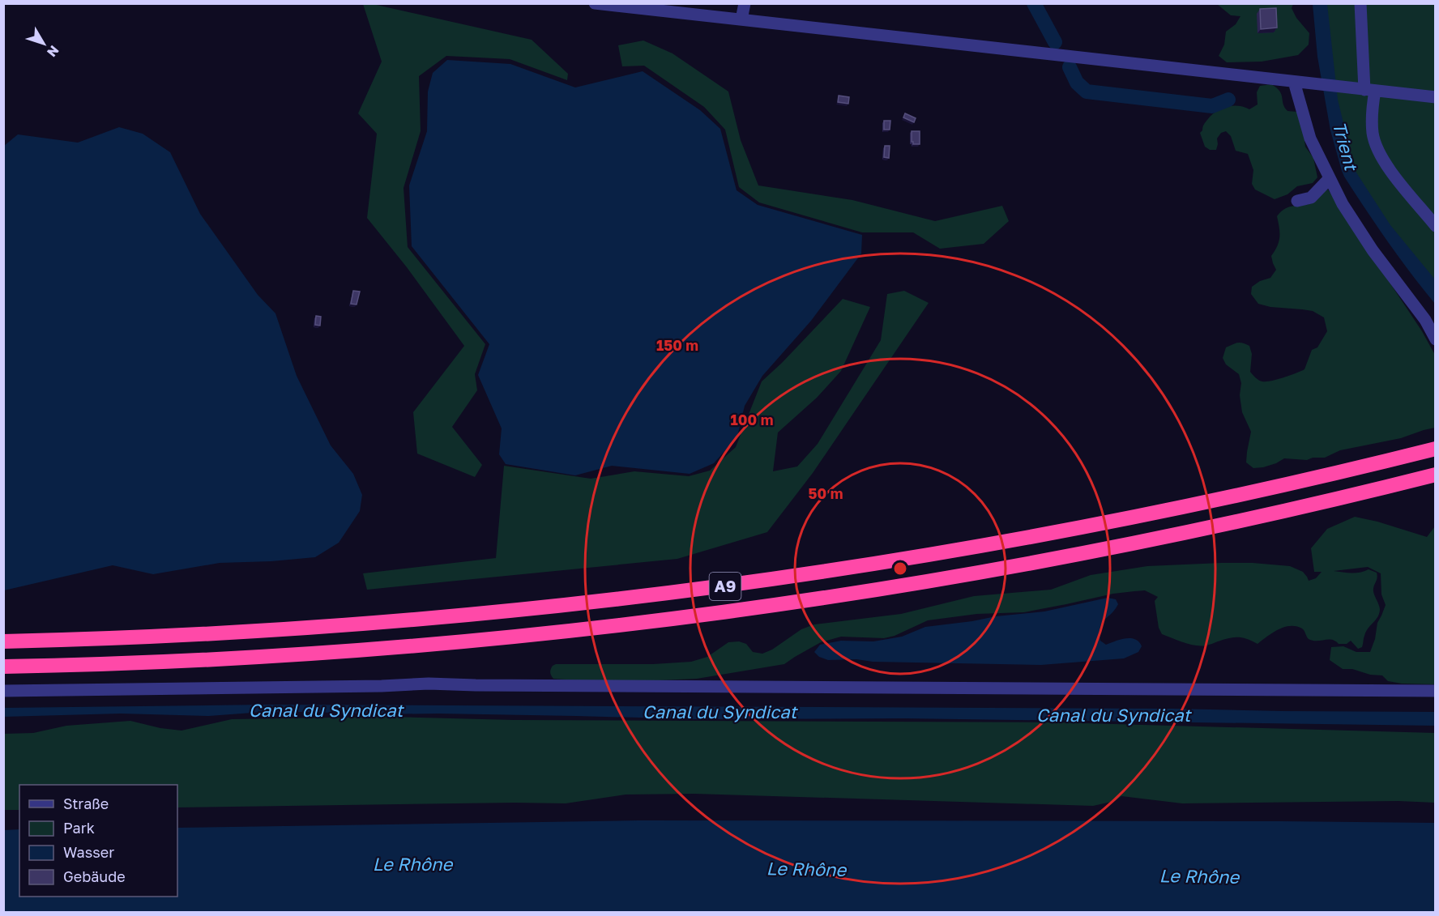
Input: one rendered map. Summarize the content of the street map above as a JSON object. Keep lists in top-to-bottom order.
{
  "streets": {
    "highway": ["A9"]
  },
  "water": ["Trient", "Canal du Syndicat", "Le Rhône"],
  "legend": [
    "Straße",
    "Park",
    "Wasser",
    "Gebäude"
  ],
  "north": "bottom right",
  "rings": ["150 m", "100 m", "50 m"]
}
